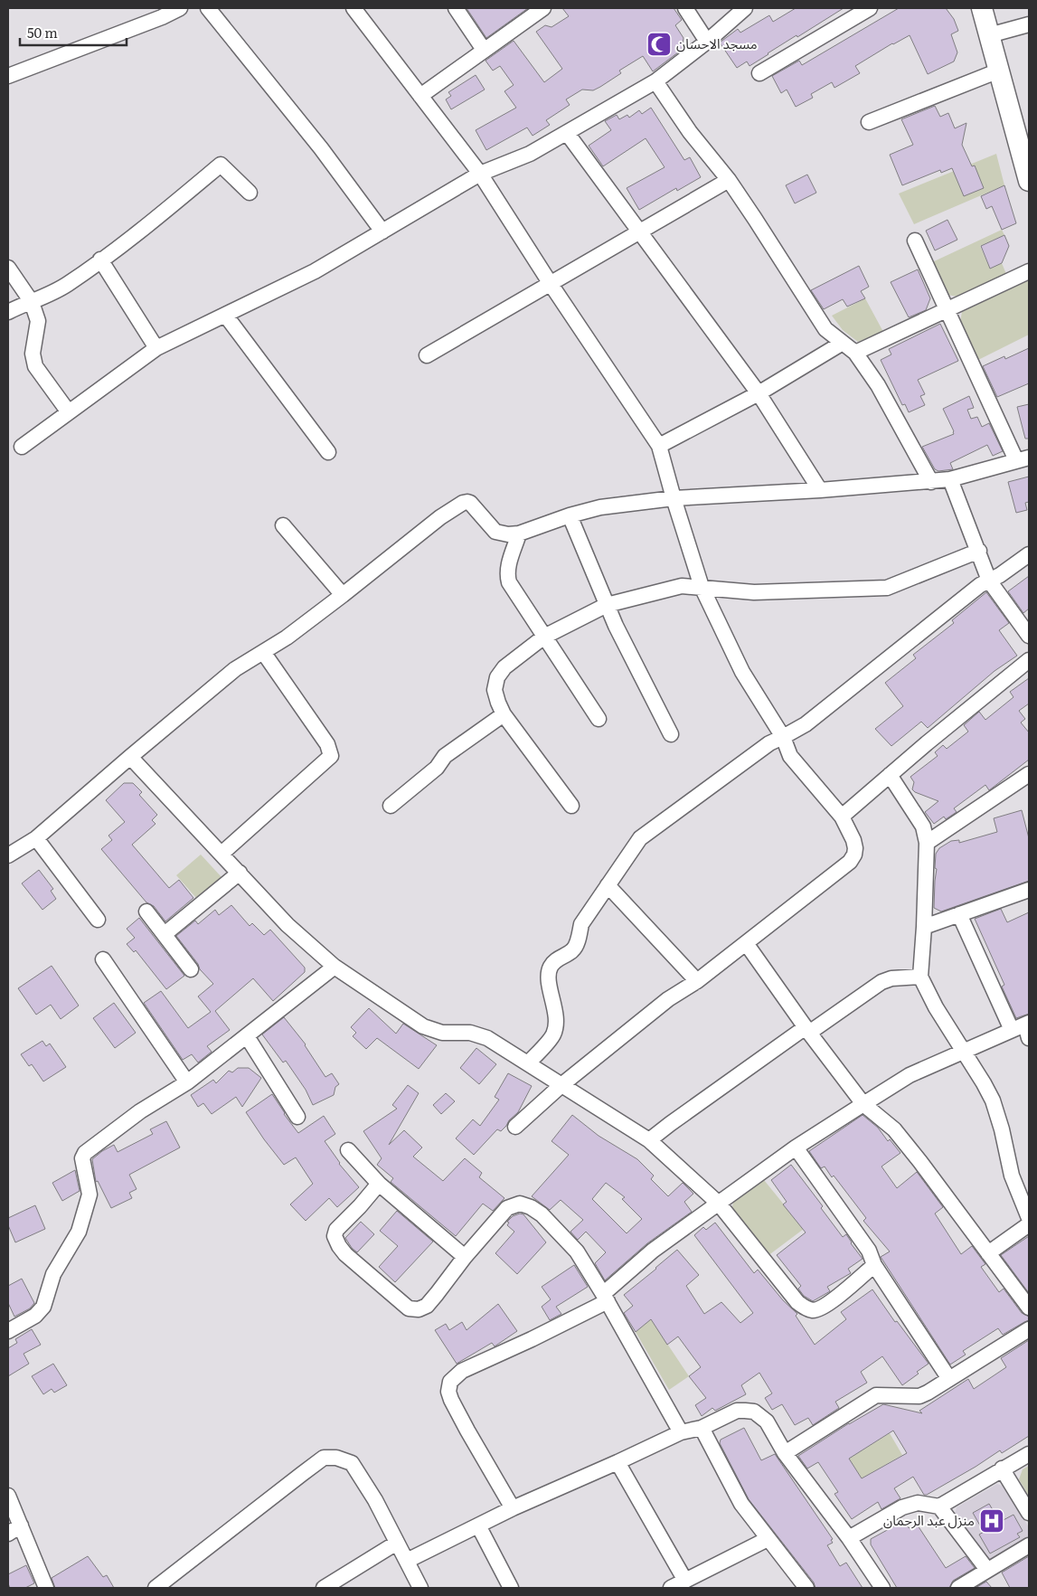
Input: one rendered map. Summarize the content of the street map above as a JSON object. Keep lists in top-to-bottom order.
{
  "places": {
    "mosque": ["مسجد الاحسان"],
    "hospital": ["منزل عبد الرحمان"]
  },
  "scale_bar": "50 m"
}
